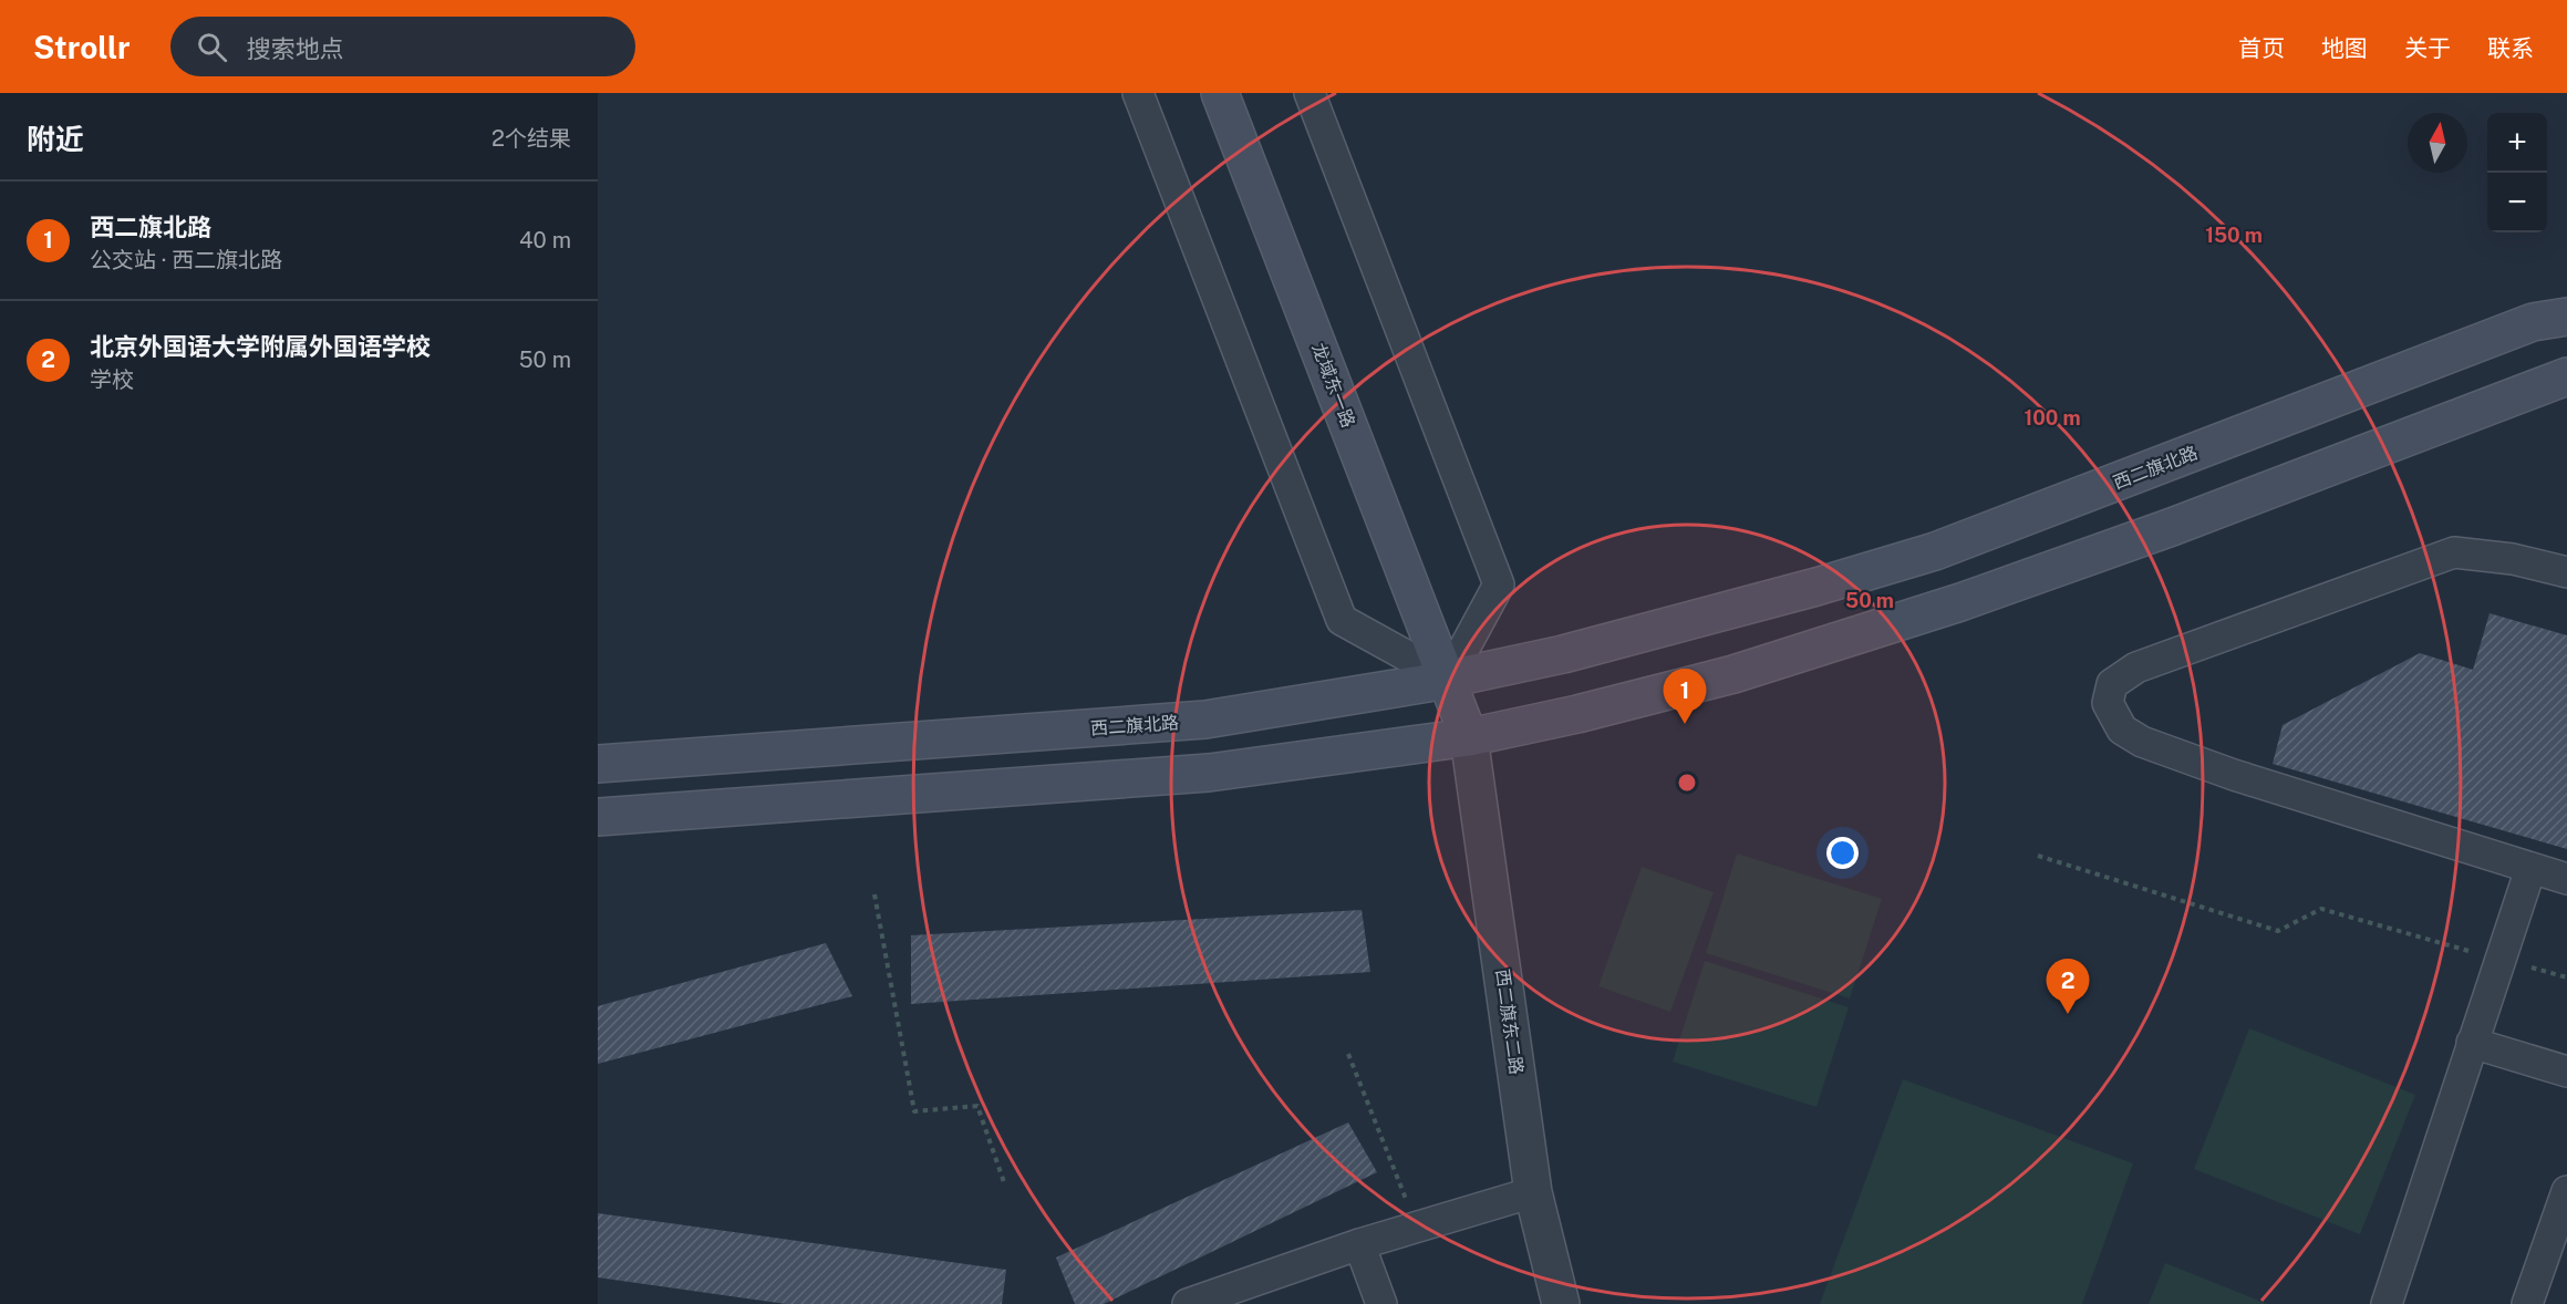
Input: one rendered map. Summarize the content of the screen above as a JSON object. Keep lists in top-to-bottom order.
{
  "streets": {
    "main road": ["龙域东一路", "西二旗北路"],
    "street": ["西二旗东二路"]
  },
  "crossings": [
    ["龙域东一路", "西二旗北路"],
    ["龙域东一路", "西二旗东二路"]
  ],
  "north": "top",
  "page": {
    "header": "Strollr",
    "search": "搜索地点",
    "nav": [
      "首页",
      "地图",
      "关于",
      "联系"
    ],
    "heading": ["附近", "2个结果"],
    "map_buttons": ["+", "−"],
    "list": [
      {
        "mark": "1",
        "name": "西二旗北路",
        "note": "公交站 · 西二旗北路",
        "value": "40 m"
      },
      {
        "mark": "2",
        "name": "北京外国语大学附属外国语学校",
        "note": "学校",
        "value": "50 m"
      }
    ],
    "pins": ["1", "2"]
  },
  "rings": ["150 m", "100 m", "50 m"]
}
